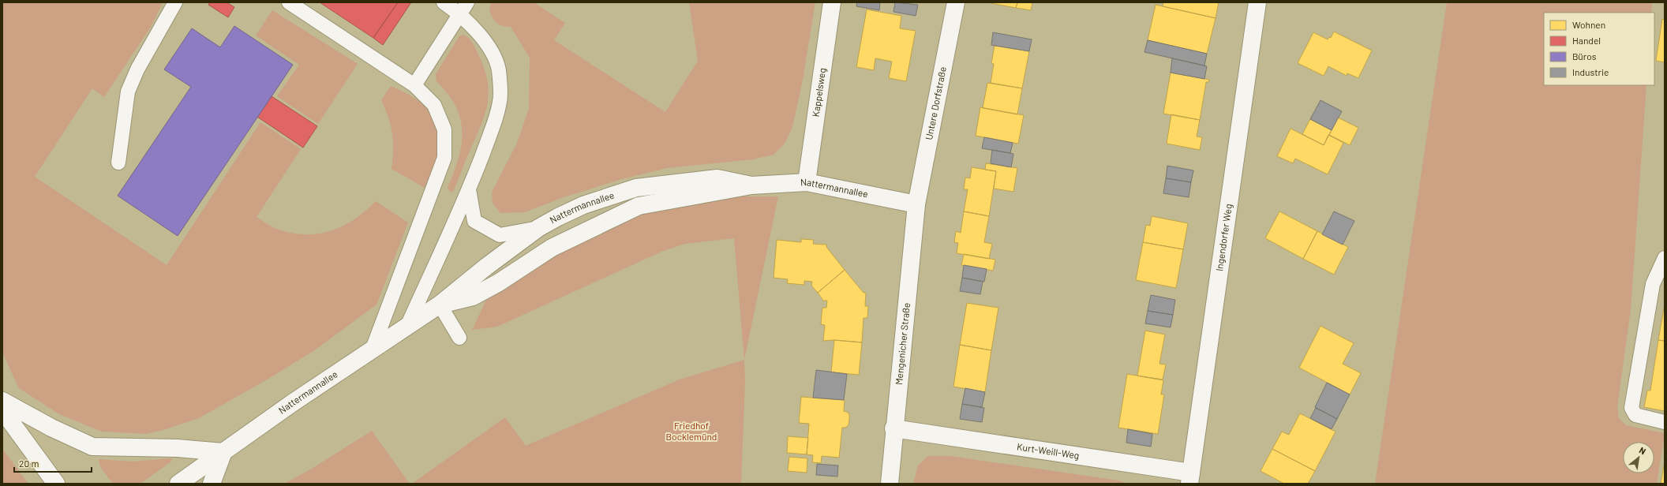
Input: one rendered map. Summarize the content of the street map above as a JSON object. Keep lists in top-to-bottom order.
{
  "streets": {
    "street": [
      "Kappelsweg",
      "Untere Dorfstraße",
      "Nattermannallee",
      "Ingendorfer Weg",
      "Mengenicher Straße",
      "Kurt-Weill-Weg"
    ]
  },
  "crossings": [
    ["Kappelsweg", "Nattermannallee"],
    ["Untere Dorfstraße", "Nattermannallee"],
    ["Untere Dorfstraße", "Mengenicher Straße"],
    ["Nattermannallee", "Mengenicher Straße"],
    ["Ingendorfer Weg", "Kurt-Weill-Weg"],
    ["Mengenicher Straße", "Kurt-Weill-Weg"]
  ],
  "parks": ["Friedhof Bocklemünd"],
  "legend": [
    "Wohnen",
    "Handel",
    "Büros",
    "Industrie"
  ],
  "scale_bar": "20 m",
  "north": "top right"
}
